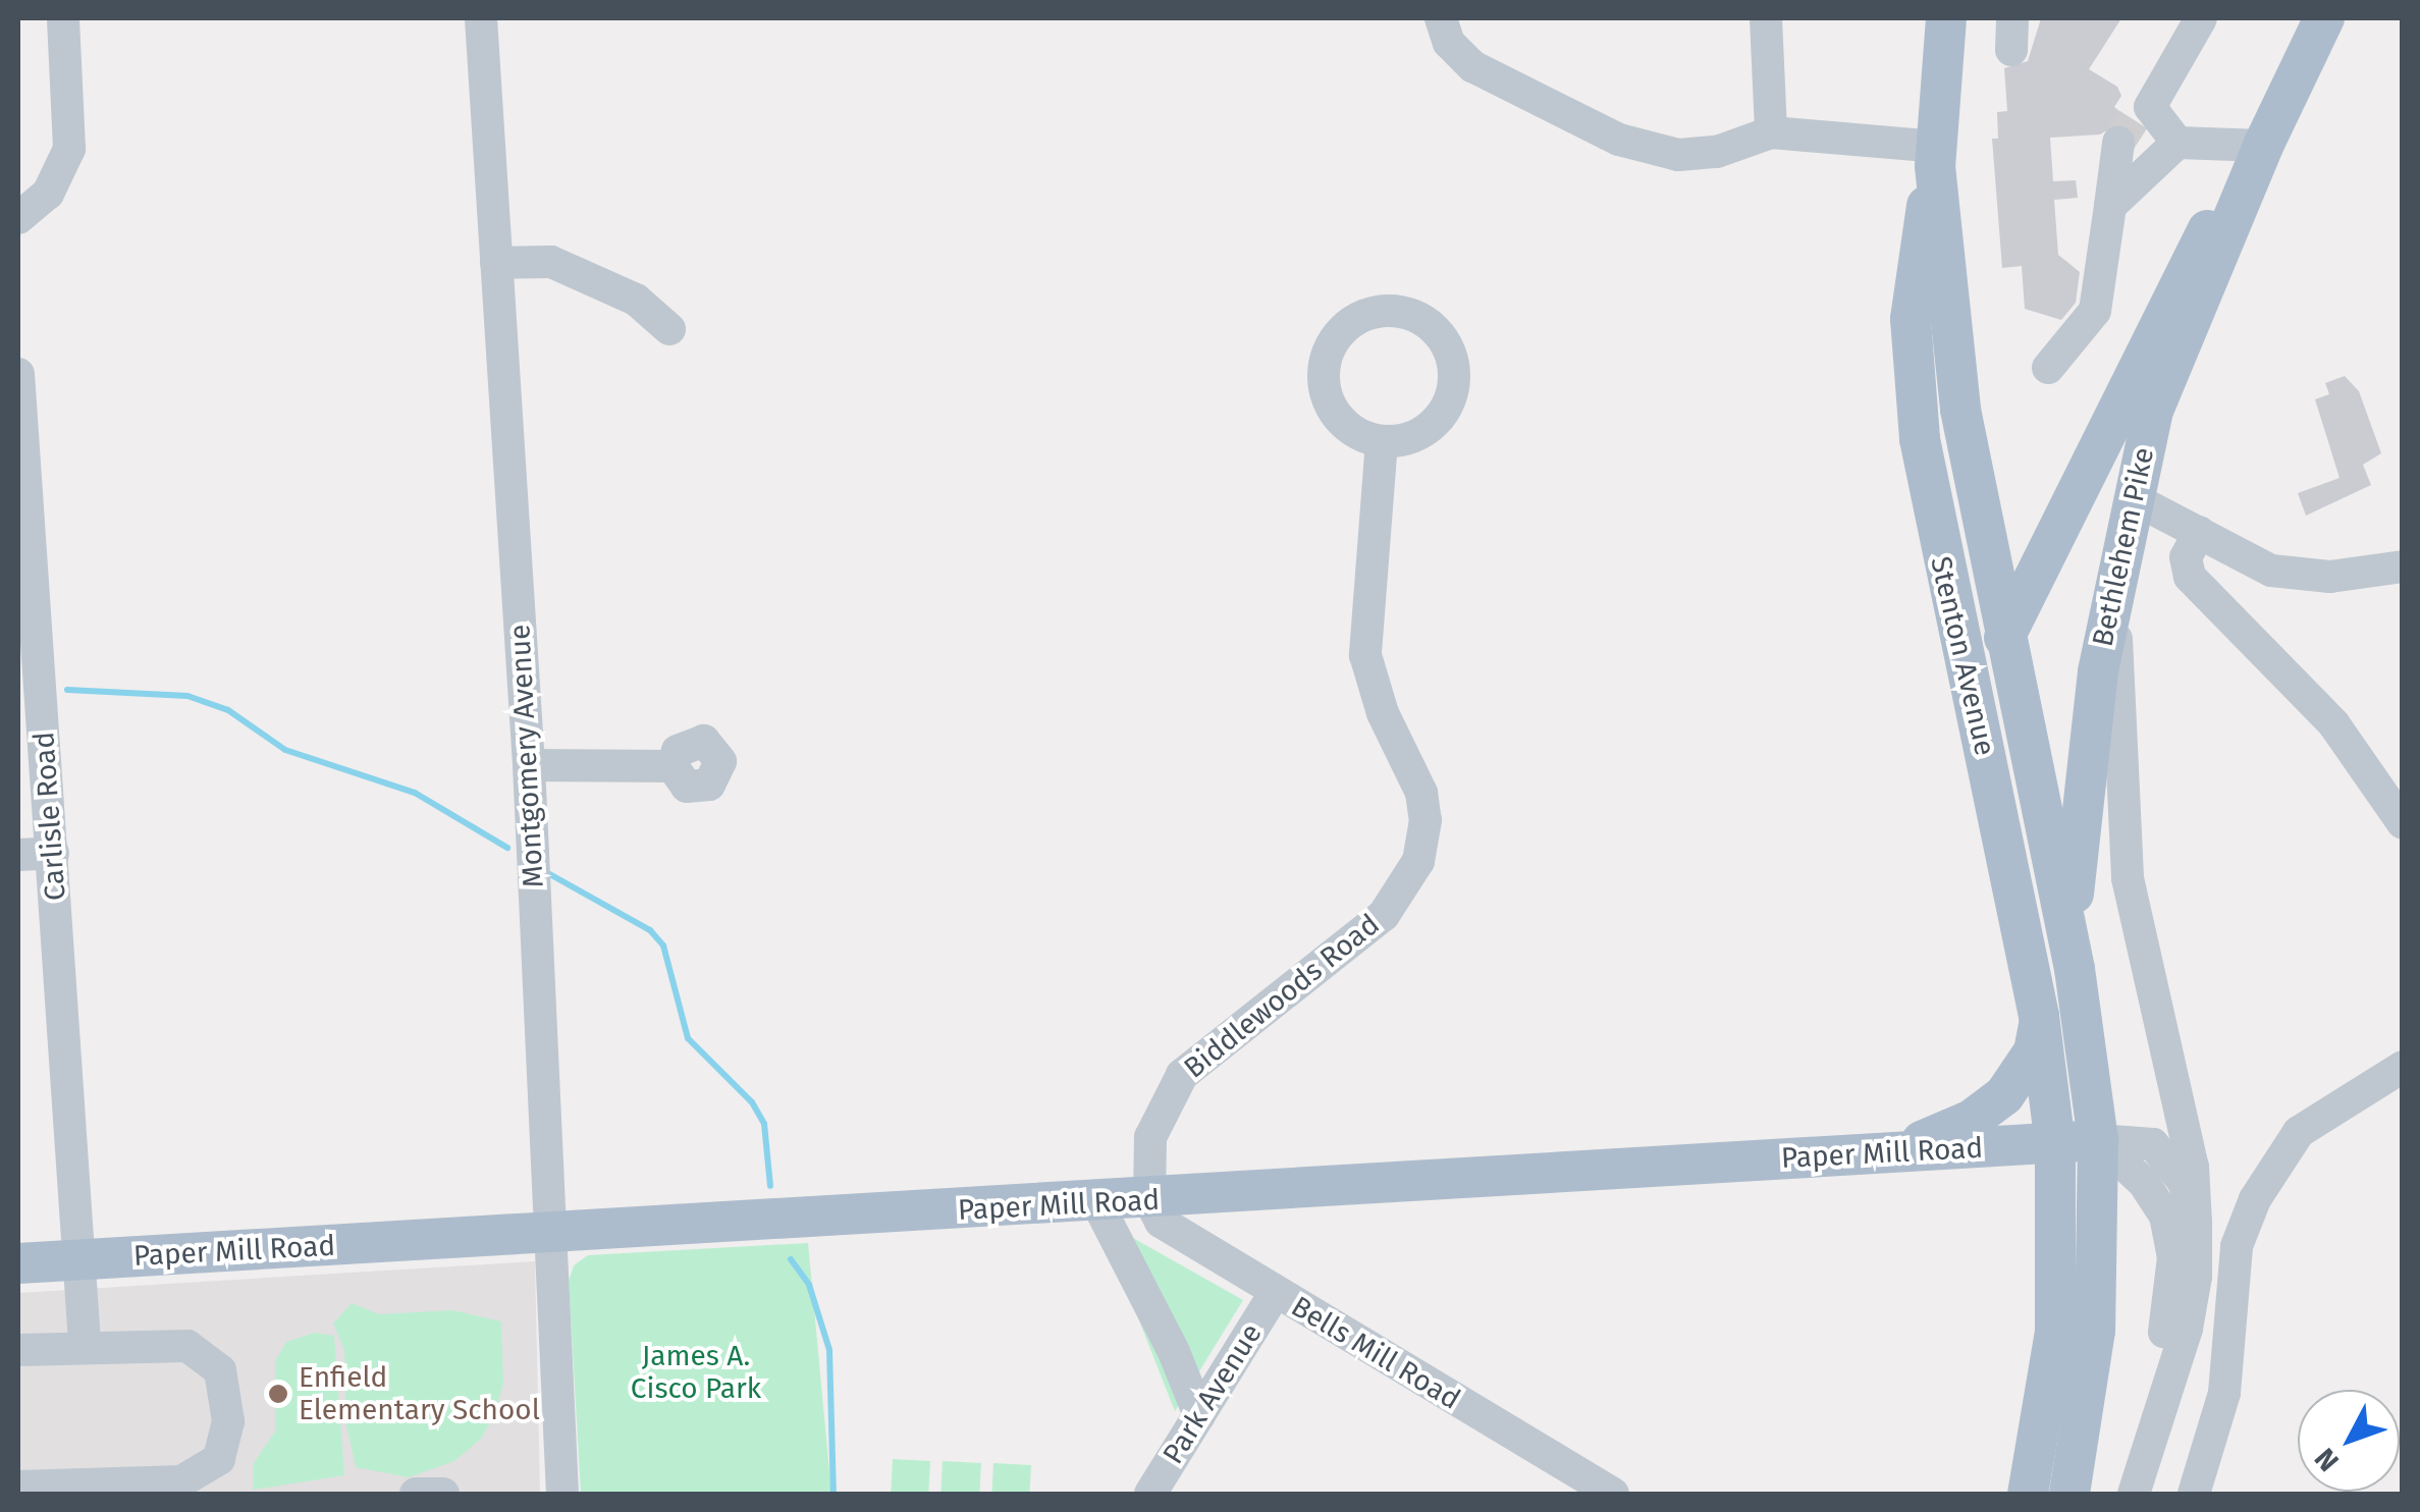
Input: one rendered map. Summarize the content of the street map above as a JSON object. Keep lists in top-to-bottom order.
{
  "streets": {
    "main road": ["Bethlehem Pike", "Stenton Avenue", "Paper Mill Road"],
    "street": [
      "Montgomery Avenue",
      "Carlisle Road",
      "Biddlewoods Road",
      "Bells Mill Road",
      "Park Avenue"
    ]
  },
  "crossings": [
    ["Bethlehem Pike", "Stenton Avenue"],
    ["Stenton Avenue", "Paper Mill Road"],
    ["Montgomery Avenue", "Paper Mill Road"],
    ["Carlisle Road", "Paper Mill Road"],
    ["Biddlewoods Road", "Paper Mill Road"],
    ["Biddlewoods Road", "Bells Mill Road"],
    ["Paper Mill Road", "Bells Mill Road"],
    ["Bells Mill Road", "Park Avenue"]
  ],
  "parks": ["James A. Cisco Park"],
  "places": ["Enfield Elementary School"],
  "north": "bottom left"
}
